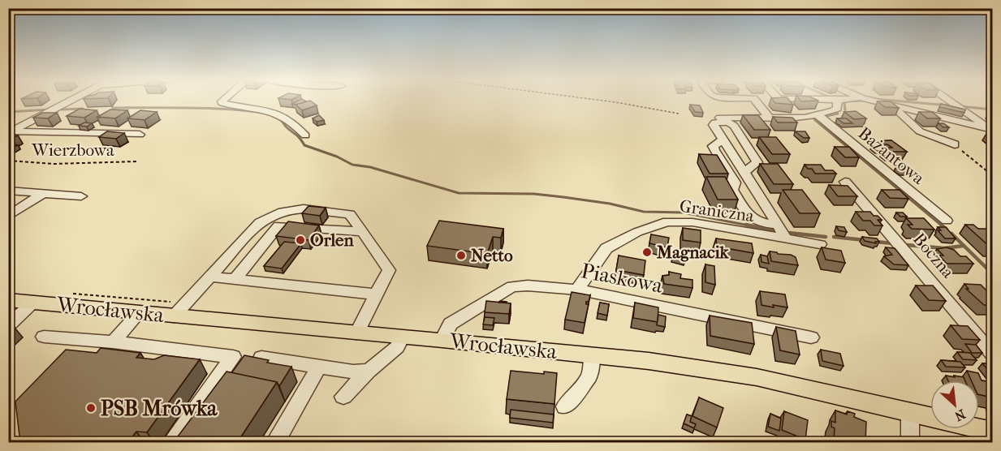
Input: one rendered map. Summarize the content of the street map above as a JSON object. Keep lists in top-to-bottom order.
{
  "streets": {
    "main road": ["Wrocławska"],
    "street": [
      "Bażantowa",
      "Graniczna",
      "Boczna",
      "Piaskowa"
    ],
    "path": ["Wierzbowa"]
  },
  "crossings": [
    ["Graniczna", "Piaskowa"],
    ["Piaskowa", "Wrocławska"]
  ],
  "places": [
    "Orlen",
    "Magnacik",
    "Netto",
    "PSB Mrówka"
  ],
  "north": "bottom right"
}
